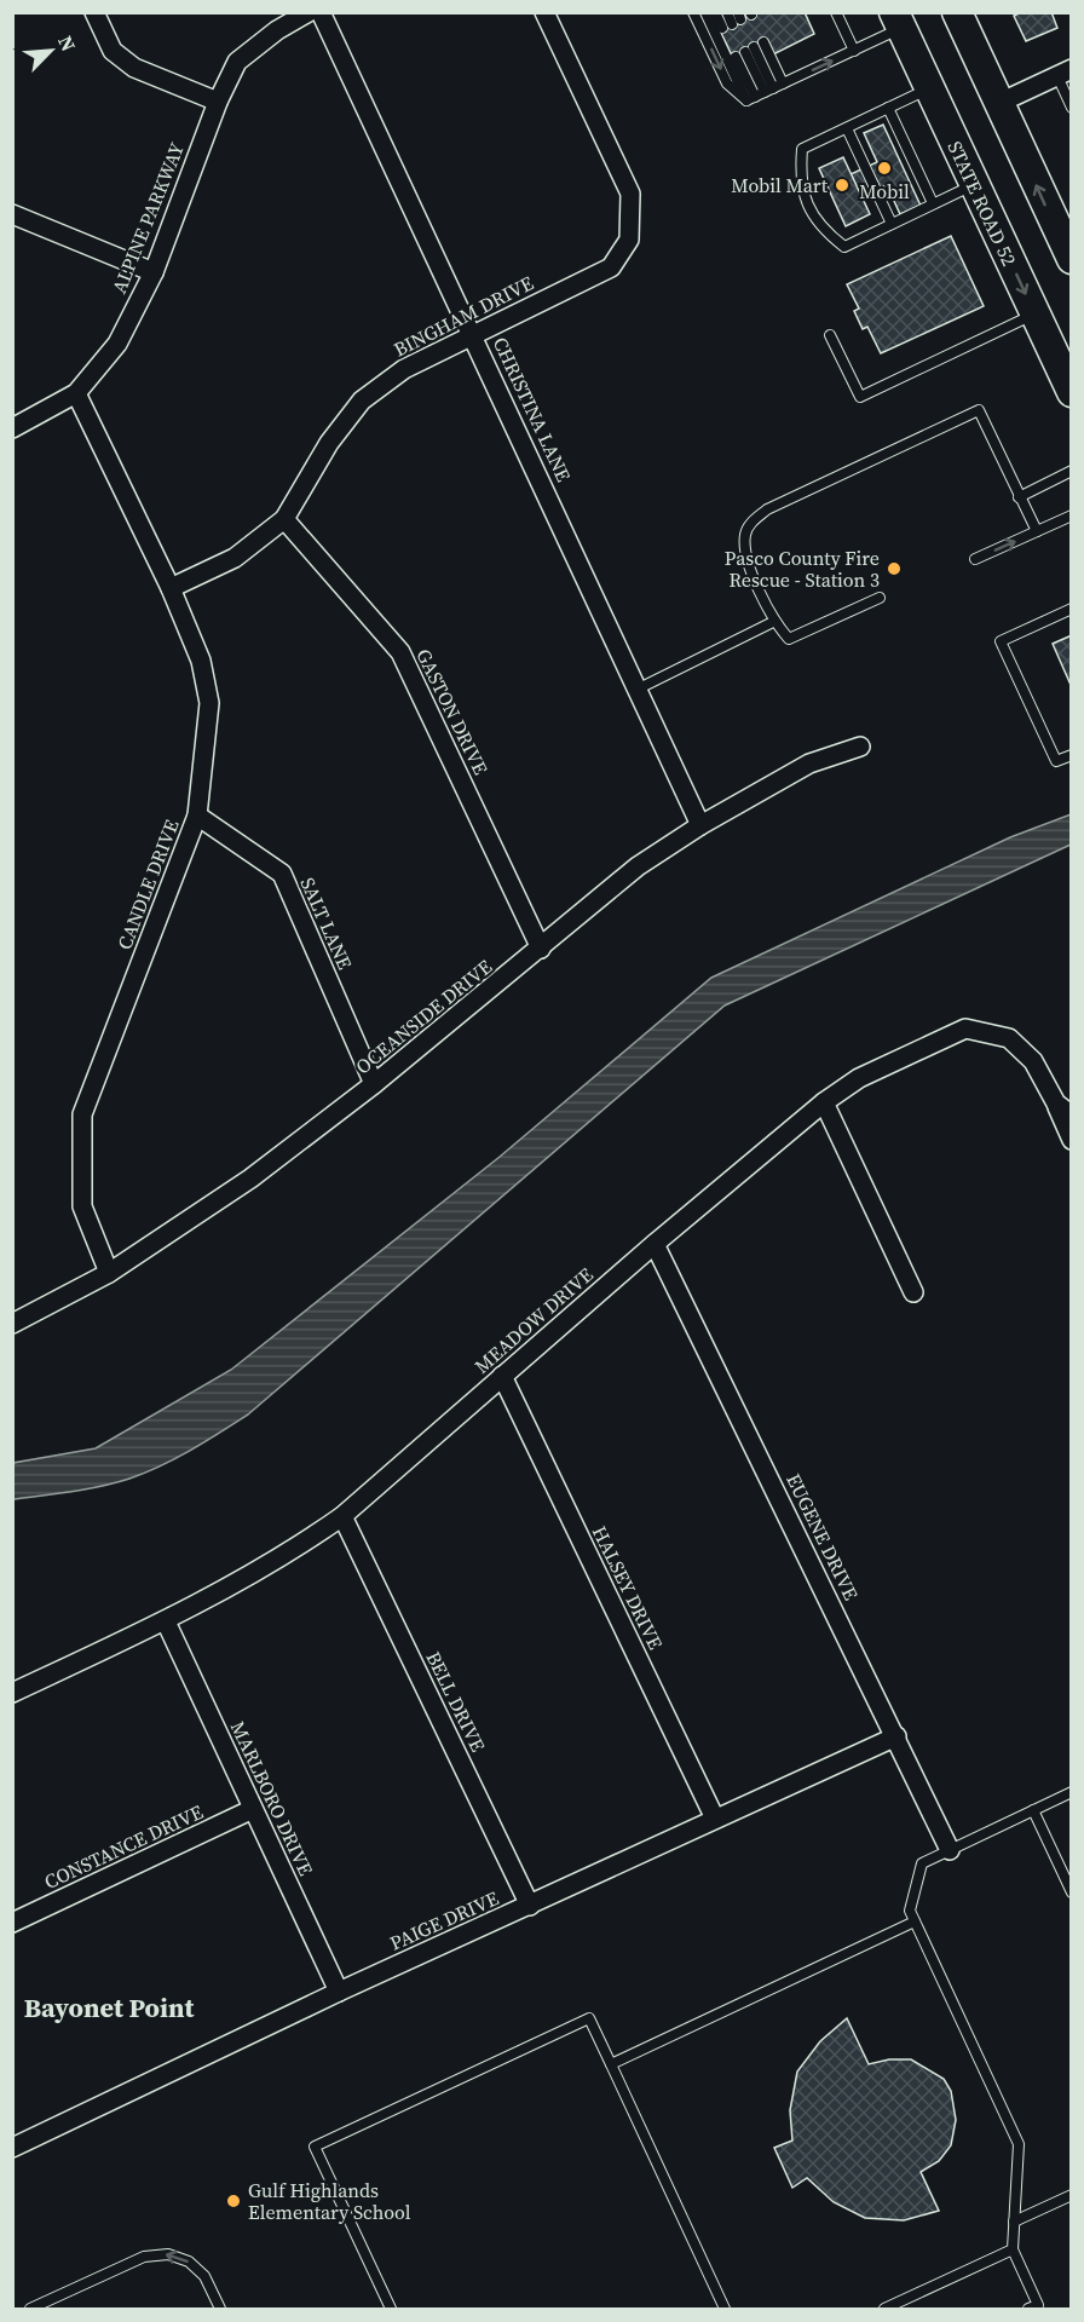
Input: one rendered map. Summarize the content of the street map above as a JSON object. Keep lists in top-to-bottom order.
{
  "streets": {
    "main road": ["STATE ROAD 52"],
    "street": [
      "ALPINE PARKWAY",
      "BINGHAM DRIVE",
      "CHRISTINA LANE",
      "GASTON DRIVE",
      "CANDLE DRIVE",
      "SALT LANE",
      "OCEANSIDE DRIVE",
      "MEADOW DRIVE",
      "EUGENE DRIVE",
      "HALSEY DRIVE",
      "BELL DRIVE",
      "MARLBORO DRIVE",
      "CONSTANCE DRIVE",
      "PAIGE DRIVE"
    ]
  },
  "crossings": [
    ["ALPINE PARKWAY", "CANDLE DRIVE"],
    ["BINGHAM DRIVE", "CHRISTINA LANE"],
    ["BINGHAM DRIVE", "GASTON DRIVE"],
    ["BINGHAM DRIVE", "CANDLE DRIVE"],
    ["CHRISTINA LANE", "OCEANSIDE DRIVE"],
    ["GASTON DRIVE", "OCEANSIDE DRIVE"],
    ["CANDLE DRIVE", "SALT LANE"],
    ["CANDLE DRIVE", "OCEANSIDE DRIVE"],
    ["SALT LANE", "OCEANSIDE DRIVE"],
    ["MEADOW DRIVE", "EUGENE DRIVE"],
    ["MEADOW DRIVE", "HALSEY DRIVE"],
    ["MEADOW DRIVE", "BELL DRIVE"],
    ["MEADOW DRIVE", "MARLBORO DRIVE"],
    ["EUGENE DRIVE", "PAIGE DRIVE"],
    ["HALSEY DRIVE", "PAIGE DRIVE"],
    ["BELL DRIVE", "PAIGE DRIVE"],
    ["MARLBORO DRIVE", "CONSTANCE DRIVE"],
    ["MARLBORO DRIVE", "PAIGE DRIVE"]
  ],
  "districts": ["Bayonet Point"],
  "places": [
    "Mobil",
    "Mobil Mart",
    "Pasco County Fire Rescue - Station 3",
    "Gulf Highlands Elementary School"
  ],
  "north": "top right"
}
